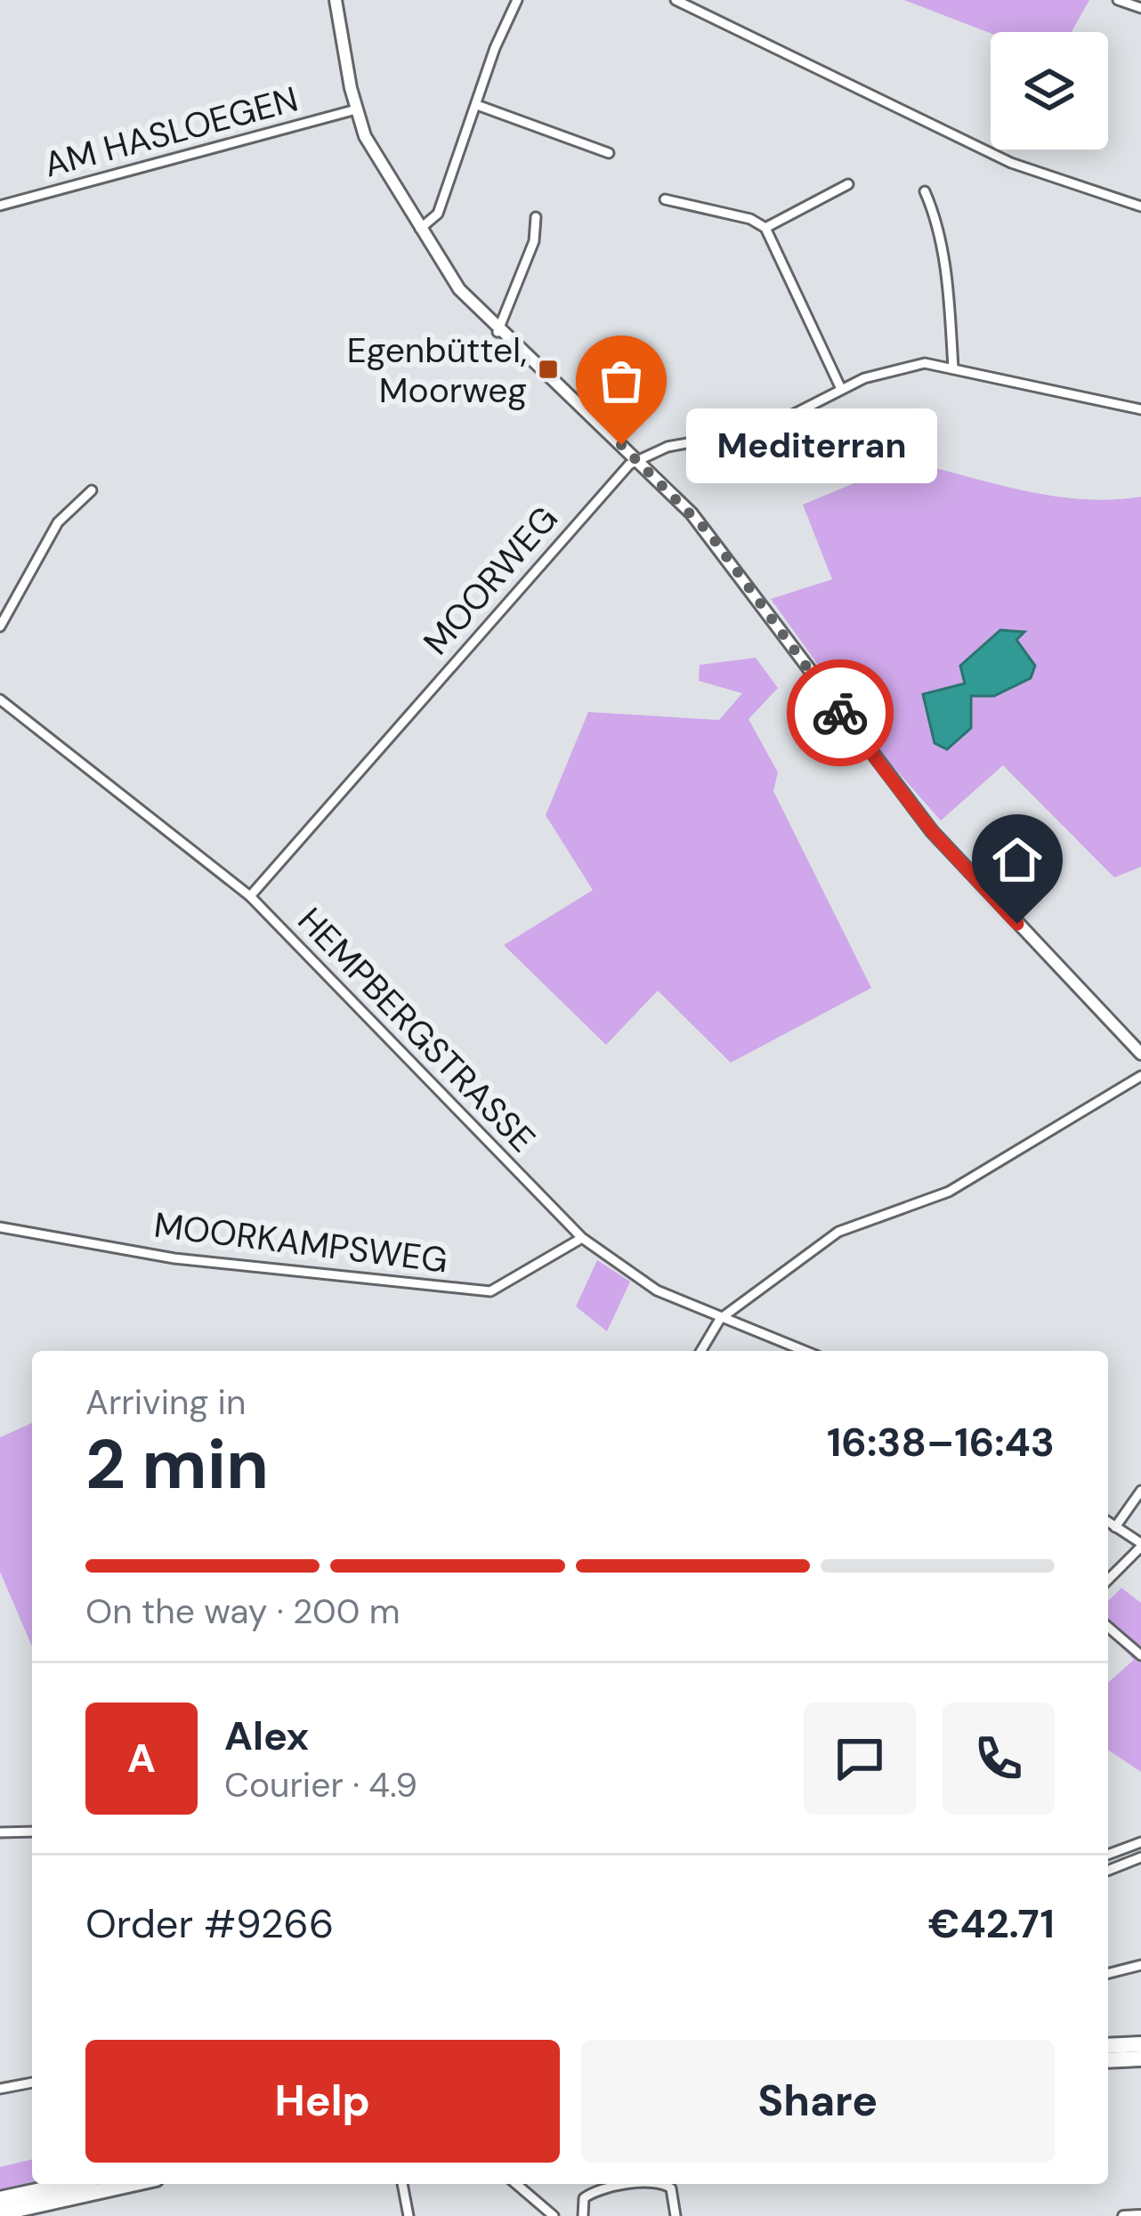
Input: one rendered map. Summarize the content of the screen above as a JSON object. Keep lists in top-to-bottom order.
{
  "streets": {
    "street": [
      "AM HASLOEGEN",
      "MOORWEG",
      "HEMPBERGSTRASSE",
      "MOORKAMPSWEG"
    ]
  },
  "crossings": [
    ["MOORWEG", "HEMPBERGSTRASSE"],
    ["HEMPBERGSTRASSE", "MOORKAMPSWEG"]
  ],
  "places": {
    "transit": ["Egenbüttel, Moorweg"],
    "other": ["Mediterran"]
  },
  "page": {
    "bubble": "Mediterran",
    "heading": ["2 min", "Arriving in", "16:38–16:43"],
    "panel": [
      "Alex",
      "Courier · 4.9",
      "Order #9266",
      "€42.71"
    ],
    "bar": "On the way · 200 m",
    "round": "A",
    "buttons": ["Help", "Share"]
  }
}
